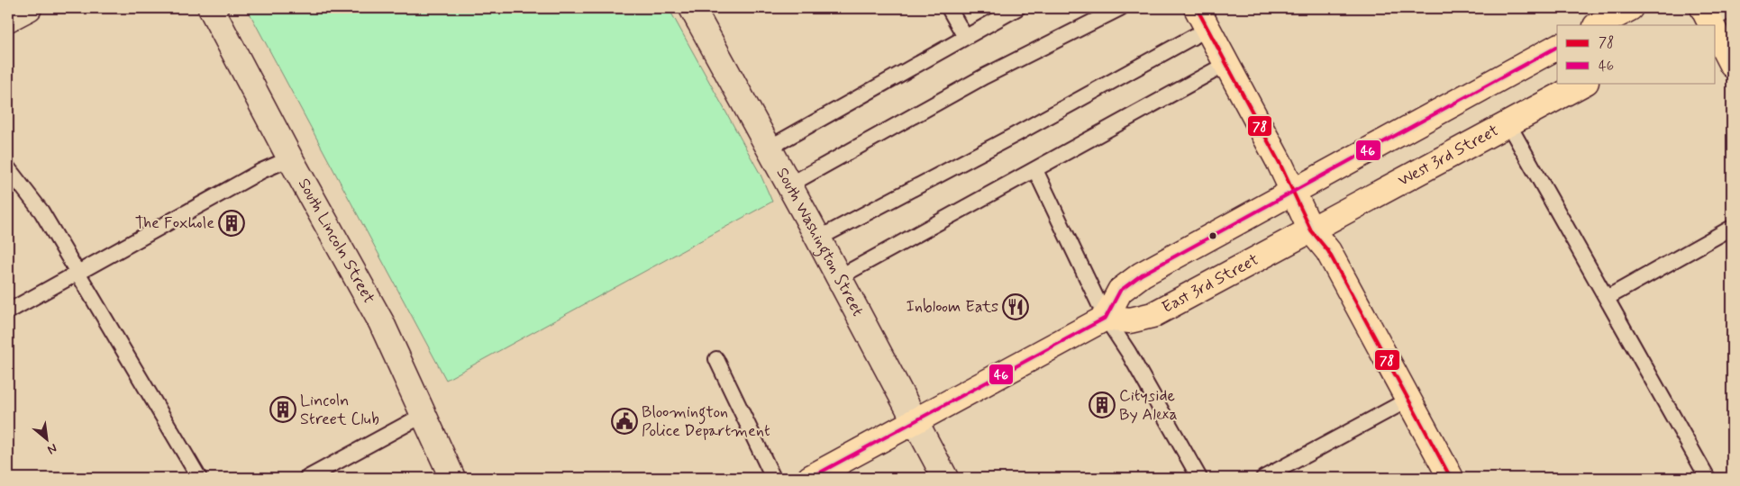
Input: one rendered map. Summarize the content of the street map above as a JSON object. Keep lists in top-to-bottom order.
{
  "streets": {
    "main road": ["West 3rd Street", "East 3rd Street"],
    "street": ["South Lincoln Street", "South Washington Street"]
  },
  "crossings": [
    ["West 3rd Street", "East 3rd Street"]
  ],
  "places": {
    "building": ["The Foxhole", "Cityside By Alexa", "Lincoln Street Club"],
    "restaurant": ["Inbloom Eats"],
    "public building": ["Bloomington Police Department"]
  },
  "lines": ["transit line 78", "transit line 46"],
  "legend": ["78", "46"],
  "north": "bottom right"
}
